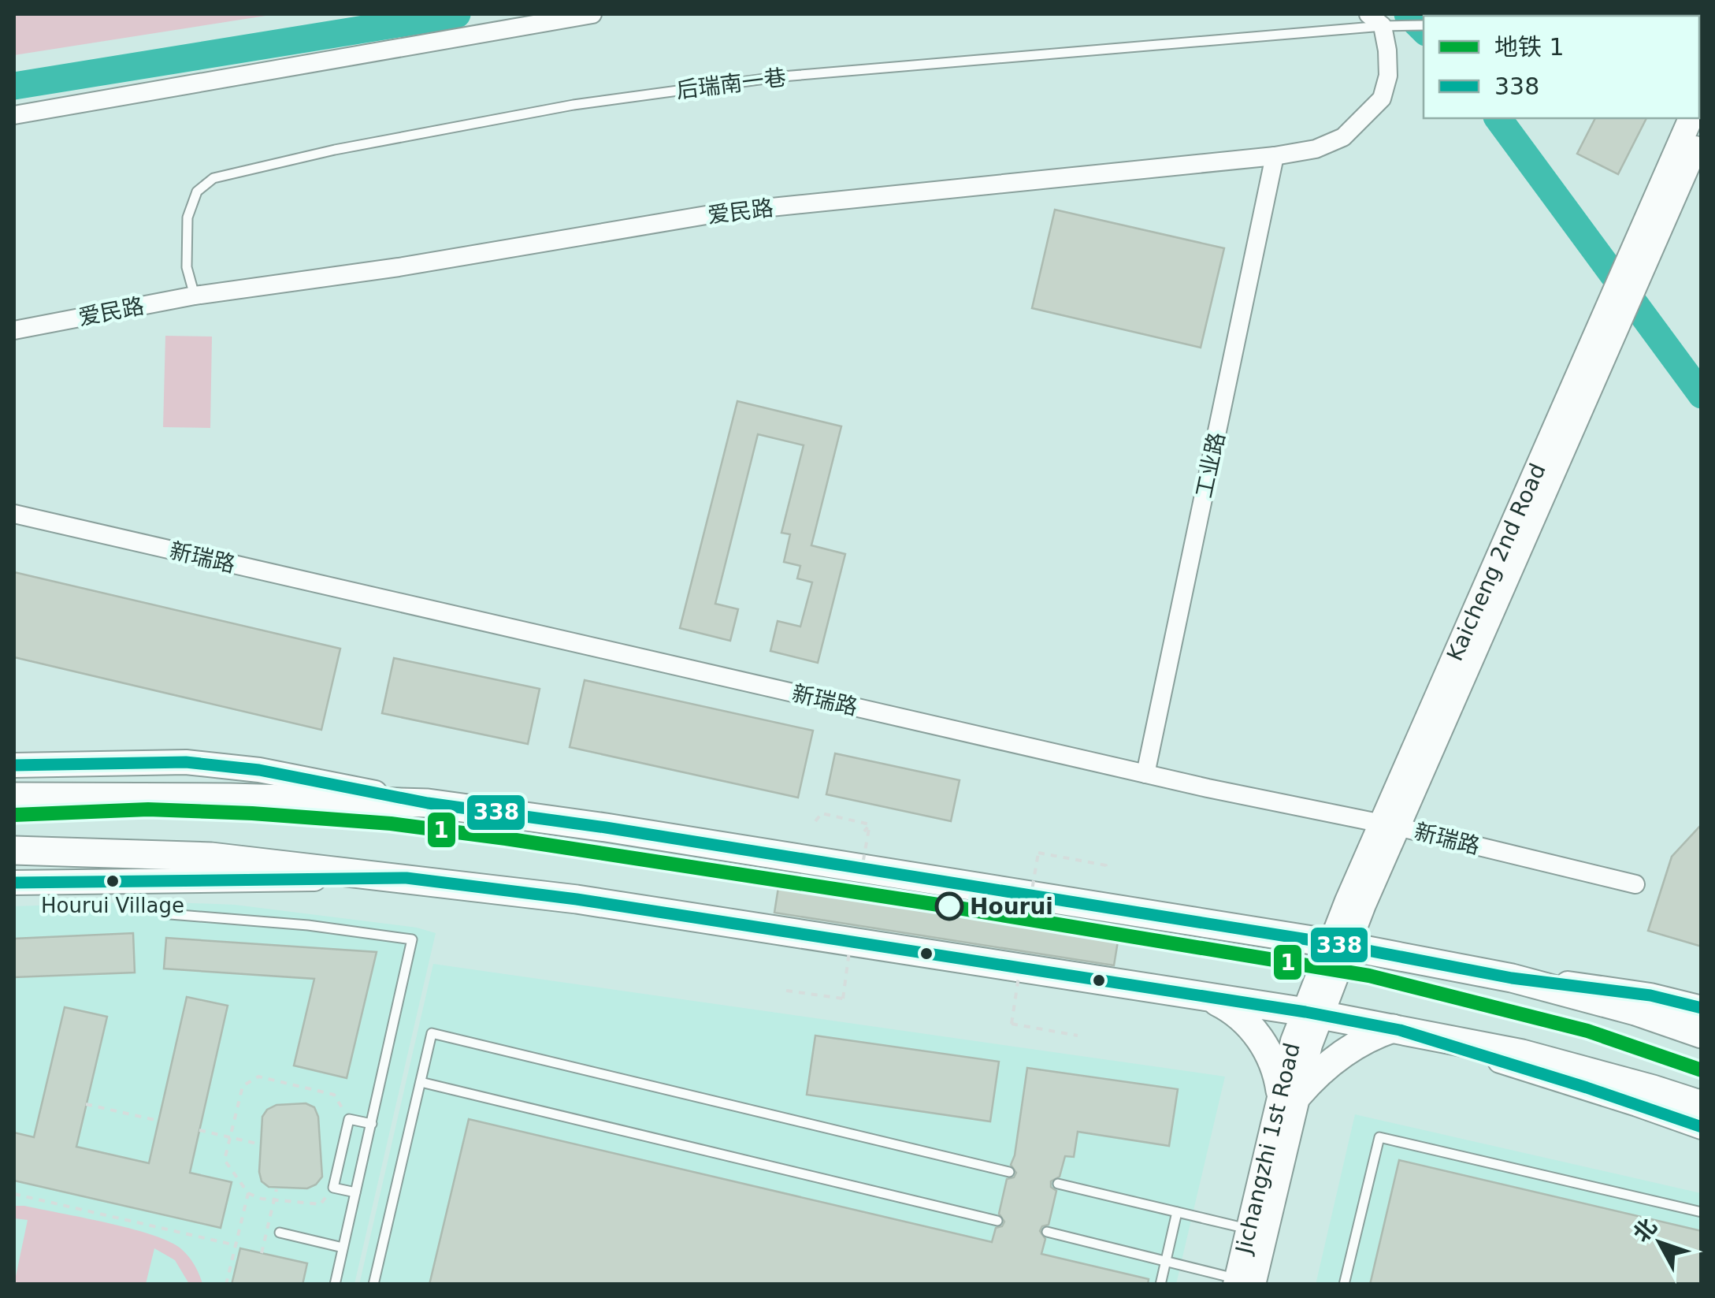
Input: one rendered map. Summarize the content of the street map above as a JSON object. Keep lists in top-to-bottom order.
{
  "streets": {
    "street": [
      "爱民路",
      "工业路",
      "新瑞路",
      "Kaicheng 2nd Road",
      "Jichangzhi 1st Road"
    ],
    "lane": ["后瑞南一巷"]
  },
  "crossings": [
    ["后瑞南一巷", "爱民路"],
    ["爱民路", "工业路"],
    ["工业路", "新瑞路"],
    ["新瑞路", "Kaicheng 2nd Road"],
    ["Kaicheng 2nd Road", "Jichangzhi 1st Road"]
  ],
  "places": ["Hourui Village", "Hourui"],
  "lines": ["transit line 338", "metro line 1"],
  "legend": ["地铁 1", "338"],
  "north": "top left"
}
